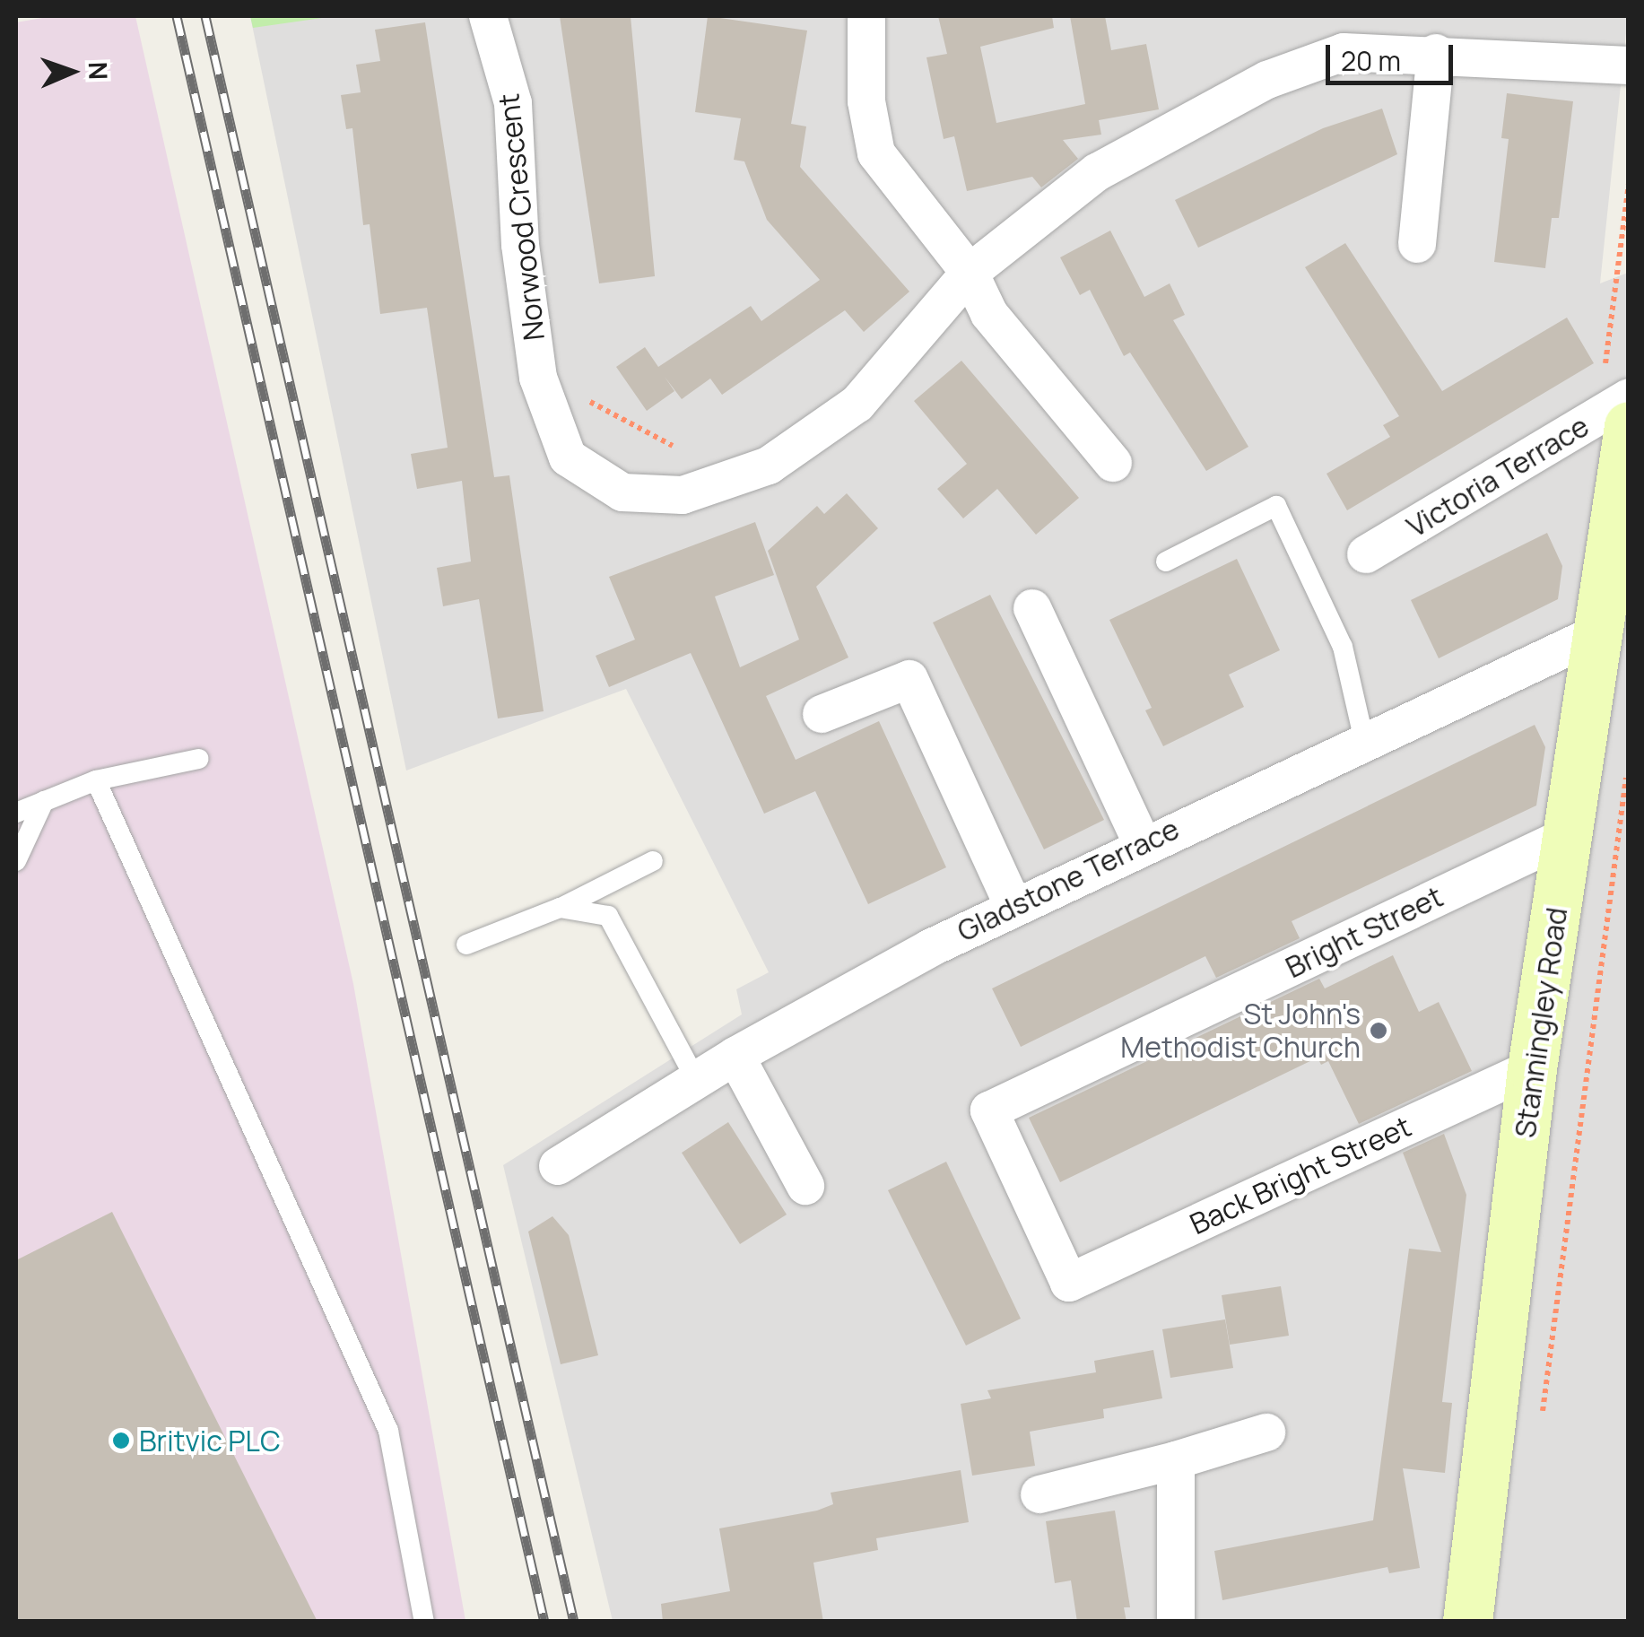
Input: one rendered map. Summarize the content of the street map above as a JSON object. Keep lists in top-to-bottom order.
{
  "streets": {
    "main road": ["Stanningley Road"],
    "street": [
      "Norwood Crescent",
      "Victoria Terrace",
      "Gladstone Terrace",
      "Bright Street",
      "Back Bright Street"
    ]
  },
  "crossings": [
    ["Gladstone Terrace", "Stanningley Road"],
    ["Bright Street", "Stanningley Road"],
    ["Bright Street", "Back Bright Street"],
    ["Stanningley Road", "Back Bright Street"]
  ],
  "places": ["St John's Methodist Church", "Britvic PLC"],
  "scale_bar": "20 m",
  "north": "right"
}
